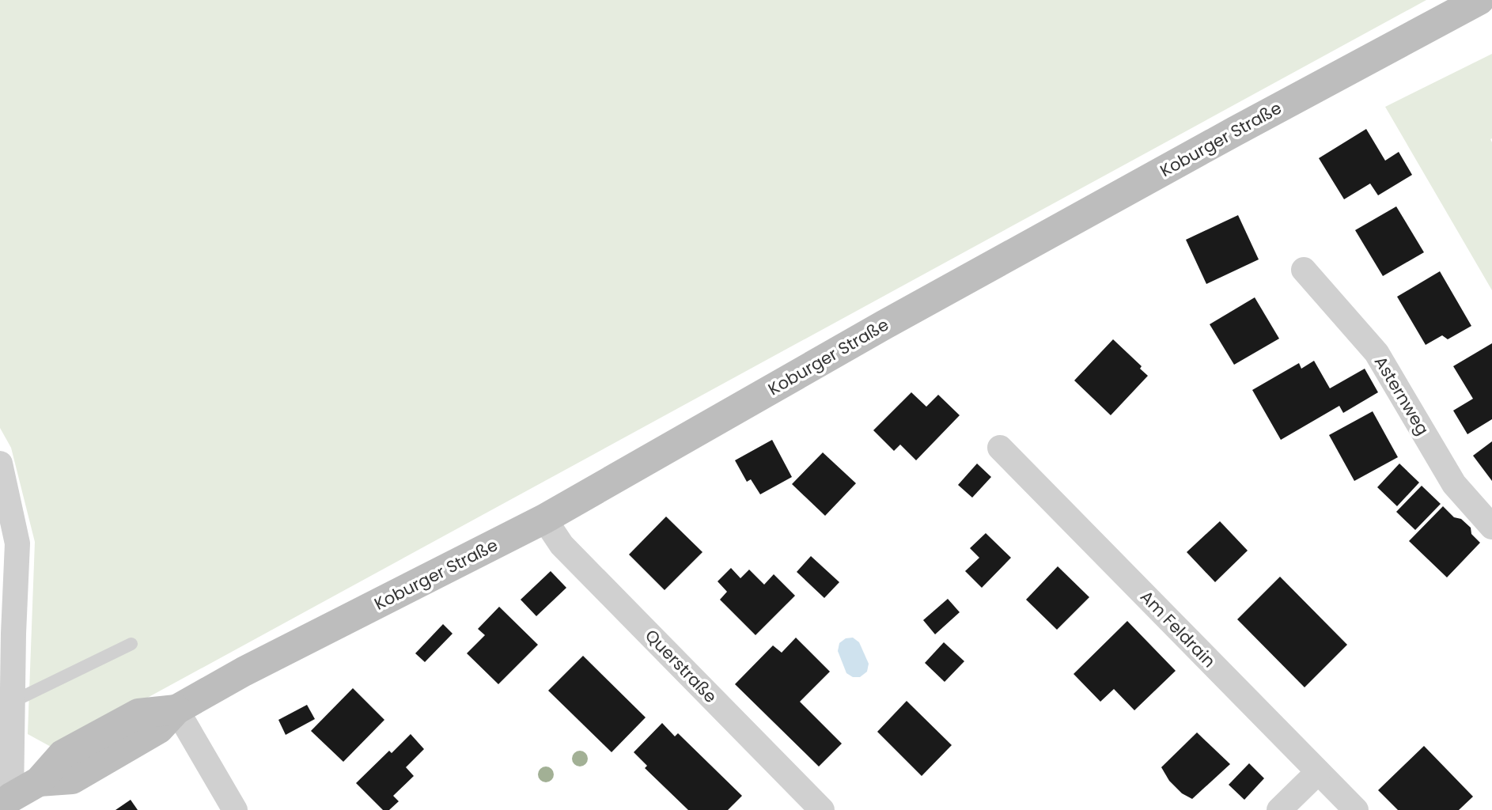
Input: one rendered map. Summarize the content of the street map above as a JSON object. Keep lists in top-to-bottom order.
{
  "streets": {
    "main road": ["Koburger Straße"],
    "street": ["Asternweg", "Am Feldrain", "Querstraße"]
  },
  "crossings": [
    ["Koburger Straße", "Querstraße"]
  ]
}
